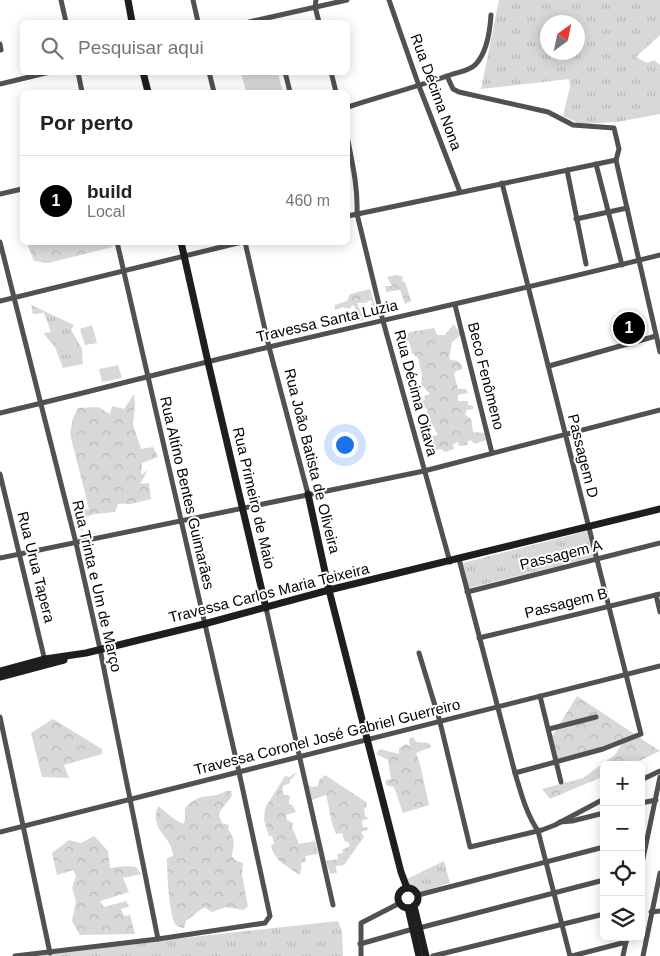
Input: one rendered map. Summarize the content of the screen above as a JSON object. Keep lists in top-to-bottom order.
{
  "streets": {
    "street": [
      "Rua Décima Nona",
      "Travessa Santa Luzia",
      "Beco Fenômeno",
      "Rua Décima Oitava",
      "Passagem D",
      "Rua João Batista de Oliveira",
      "Rua Altíno Bentes Guimarães",
      "Rua Primeiro de Maio",
      "Passagem A",
      "Rua Urua Tapera",
      "Rua Trinta e Um de Março",
      "Travessa Carlos Maria Teixeira",
      "Passagem B",
      "Travessa Coronel José Gabriel Guerreiro"
    ]
  },
  "crossings": [
    ["Travessa Santa Luzia", "Beco Fenômeno"],
    ["Travessa Santa Luzia", "Rua Décima Oitava"],
    ["Travessa Santa Luzia", "Passagem D"],
    ["Travessa Santa Luzia", "Rua João Batista de Oliveira"],
    ["Travessa Santa Luzia", "Rua Altíno Bentes Guimarães"],
    ["Travessa Santa Luzia", "Rua Primeiro de Maio"],
    ["Travessa Santa Luzia", "Rua Trinta e Um de Março"],
    ["Rua Décima Oitava", "Travessa Carlos Maria Teixeira"],
    ["Passagem D", "Passagem A"],
    ["Passagem D", "Travessa Carlos Maria Teixeira"],
    ["Passagem D", "Passagem B"],
    ["Passagem D", "Travessa Coronel José Gabriel Guerreiro"],
    ["Rua João Batista de Oliveira", "Travessa Carlos Maria Teixeira"],
    ["Rua João Batista de Oliveira", "Travessa Coronel José Gabriel Guerreiro"],
    ["Rua Altíno Bentes Guimarães", "Rua Trinta e Um de Março"],
    ["Rua Altíno Bentes Guimarães", "Travessa Carlos Maria Teixeira"],
    ["Rua Altíno Bentes Guimarães", "Travessa Coronel José Gabriel Guerreiro"],
    ["Rua Primeiro de Maio", "Travessa Carlos Maria Teixeira"],
    ["Rua Primeiro de Maio", "Travessa Coronel José Gabriel Guerreiro"],
    ["Rua Urua Tapera", "Travessa Carlos Maria Teixeira"],
    ["Rua Trinta e Um de Março", "Travessa Carlos Maria Teixeira"],
    ["Rua Trinta e Um de Março", "Travessa Coronel José Gabriel Guerreiro"]
  ],
  "north": "top right",
  "page": {
    "search": "Pesquisar aqui",
    "heading": "Por perto",
    "list": [
      {
        "mark": "1",
        "name": "build",
        "note": "Local",
        "value": "460 m"
      }
    ],
    "pins": "1",
    "map_buttons": ["+", "−"]
  }
}
